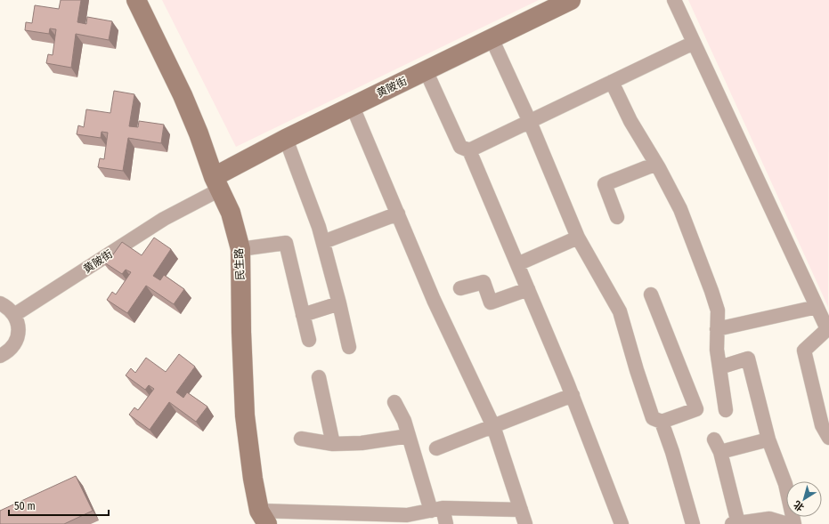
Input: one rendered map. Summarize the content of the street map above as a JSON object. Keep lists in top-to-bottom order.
{
  "streets": {
    "main road": ["黄陂街", "民生路"]
  },
  "crossings": [
    ["黄陂街", "民生路"]
  ],
  "scale_bar": "50 m",
  "north": "bottom left"
}
